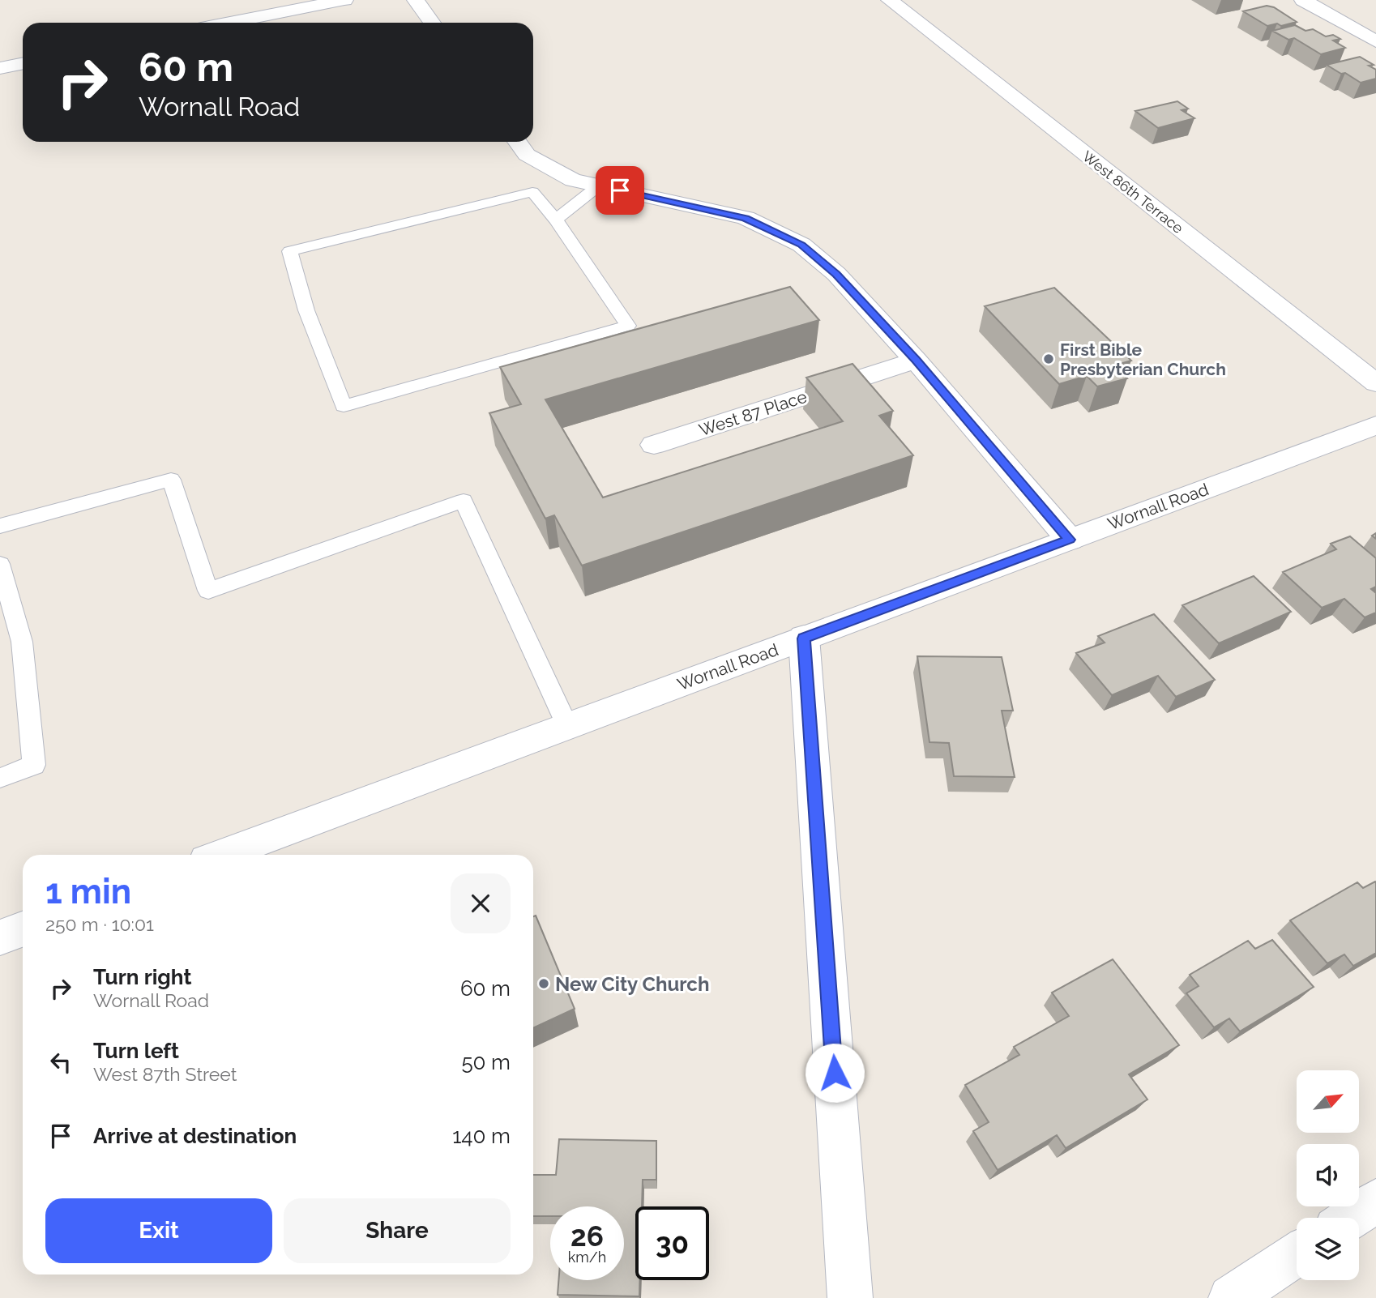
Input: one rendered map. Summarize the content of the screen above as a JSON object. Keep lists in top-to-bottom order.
{
  "streets": {
    "street": ["West 86th Terrace", "West 87 Place", "Wornall Road"]
  },
  "places": ["First Bible Presbyterian Church", "New City Church"],
  "north": "top right",
  "page": {
    "turn": ["60 m", "Wornall Road"],
    "heading": ["1 min", "250 m · 10:01"],
    "list": [
      {
        "name": "Turn right",
        "note": "Wornall Road",
        "value": "60 m"
      },
      {
        "name": "Turn left",
        "note": "West 87th Street",
        "value": "50 m"
      },
      {
        "name": "Arrive at destination",
        "value": "140 m"
      }
    ],
    "buttons": ["Exit", "Share"],
    "speed": "26 km/h",
    "limit": "30"
  }
}
